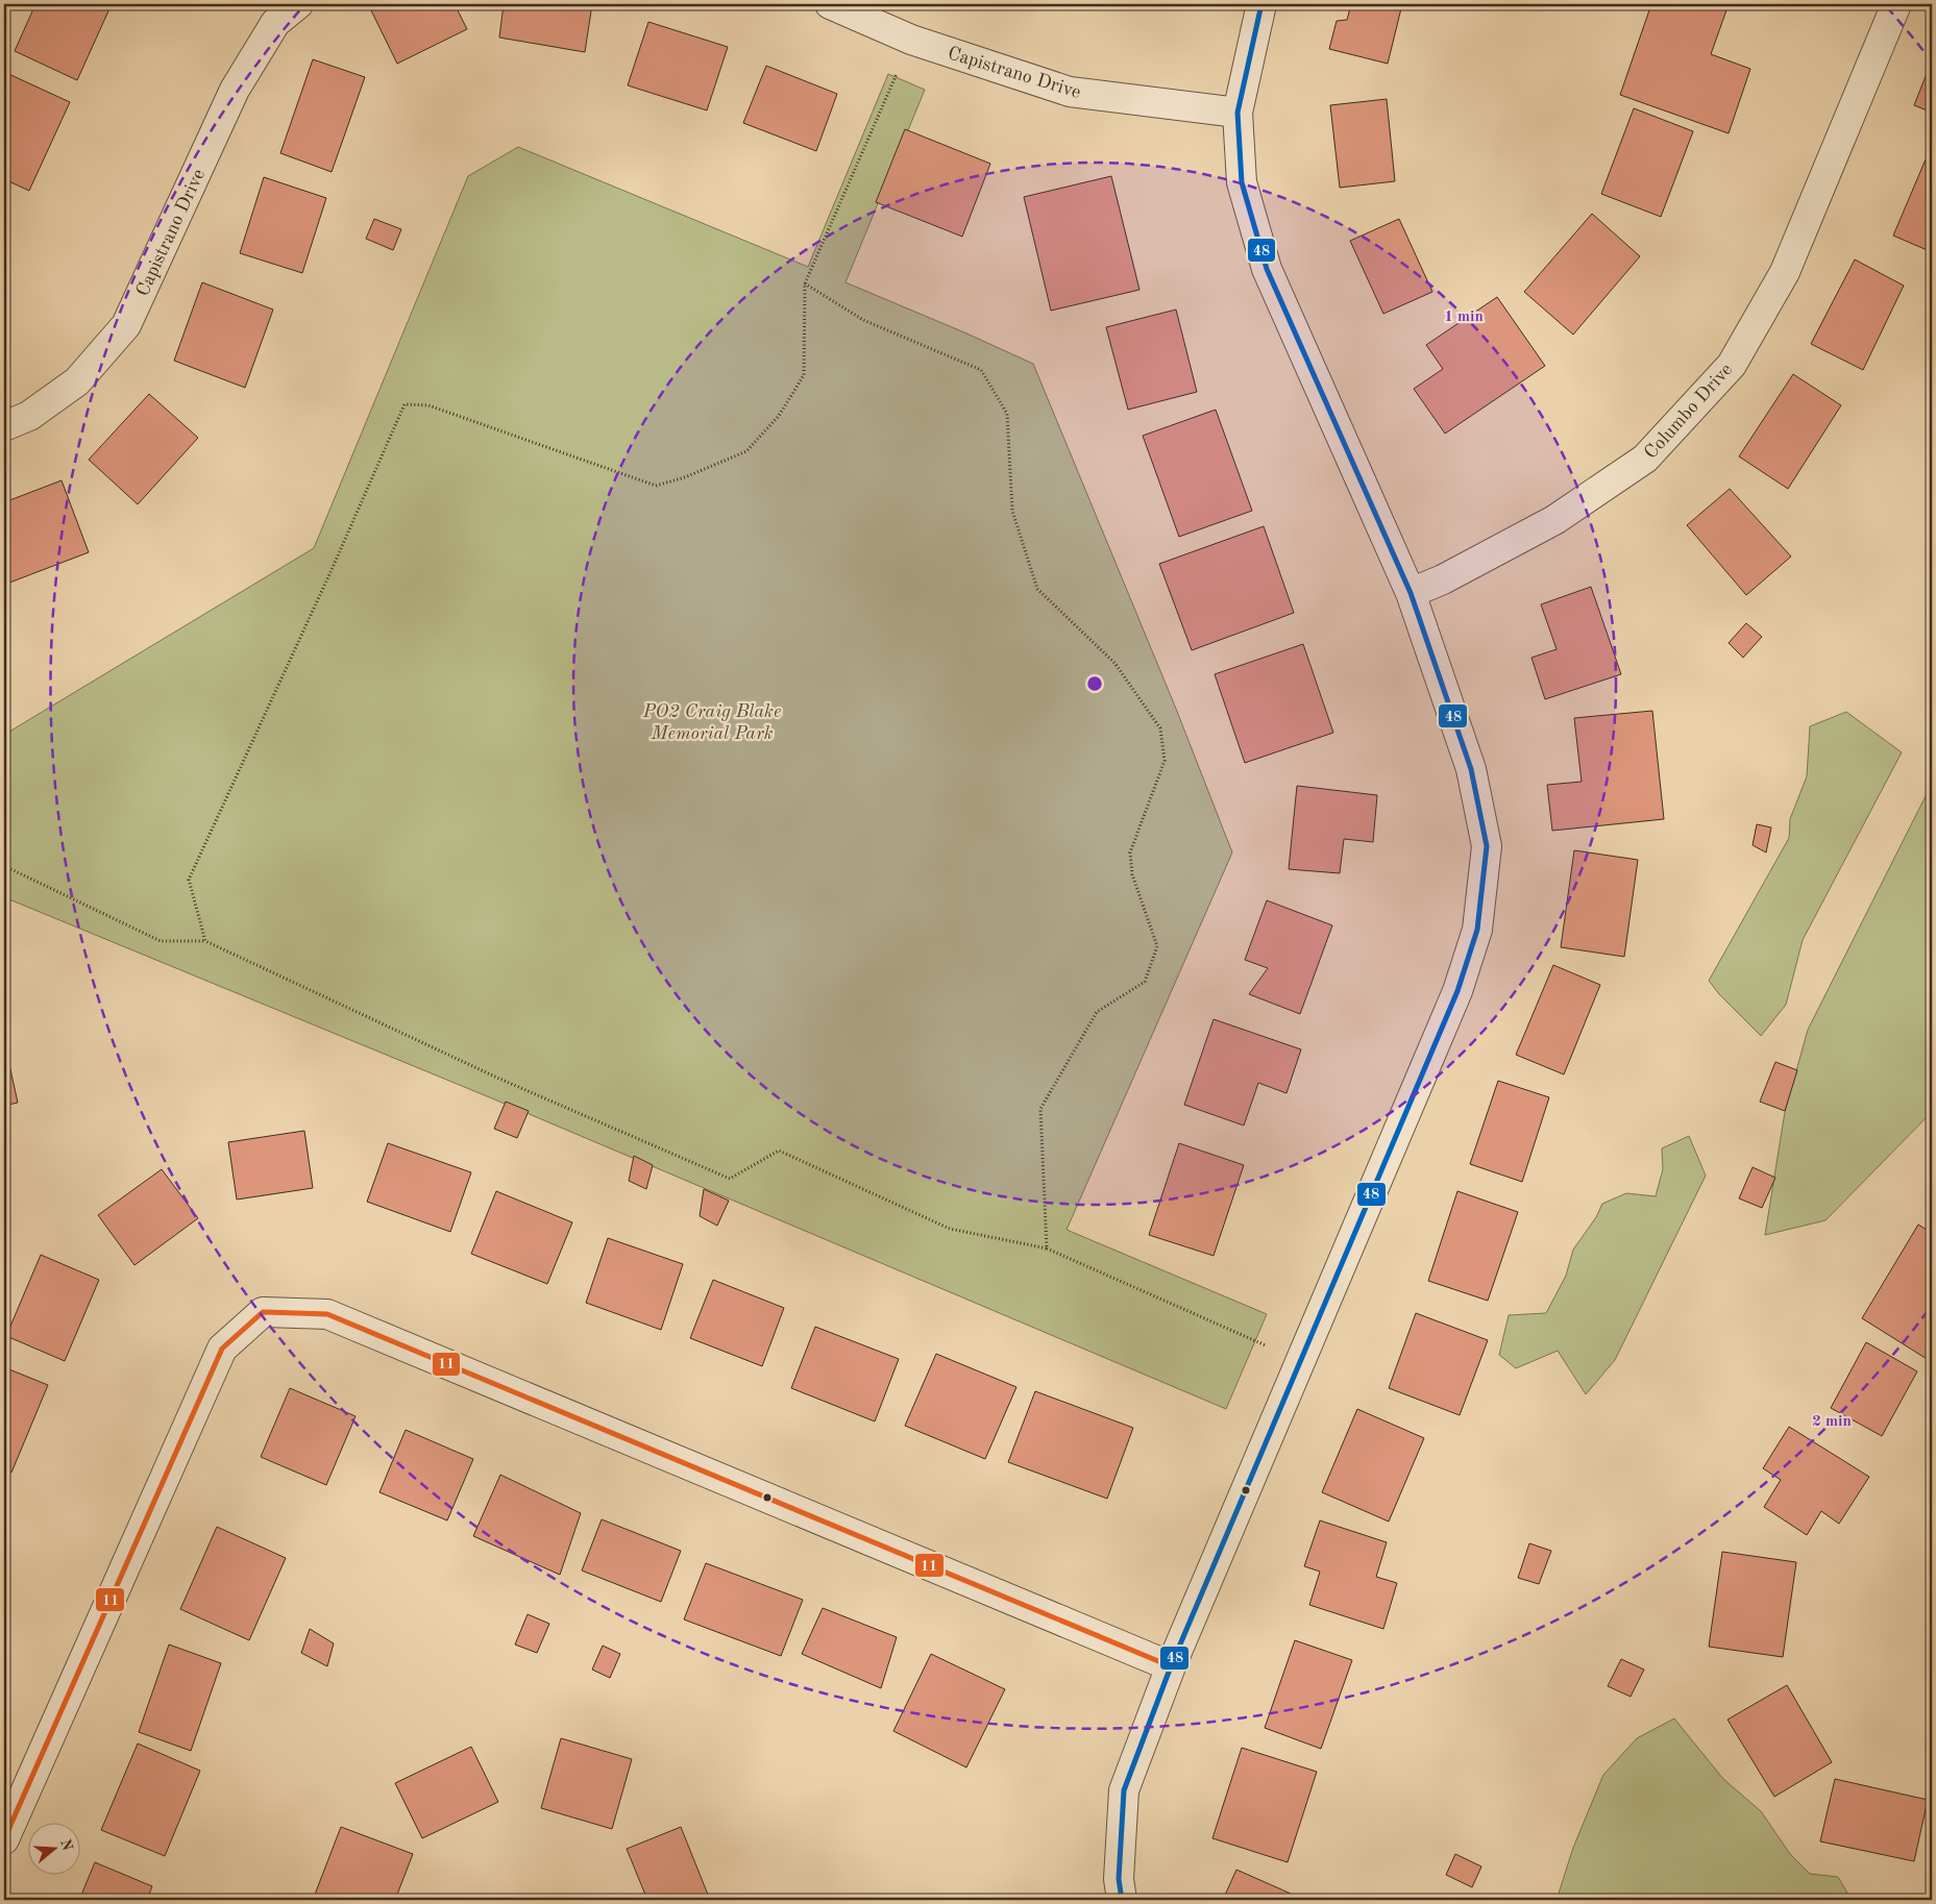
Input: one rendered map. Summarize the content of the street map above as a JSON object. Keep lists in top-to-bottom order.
{
  "streets": {
    "street": ["Capistrano Drive", "Columbo Drive"]
  },
  "parks": ["PO2 Craig Blake Memorial Park"],
  "lines": ["transit line 48", "transit line 11"],
  "north": "right",
  "rings": ["1 min", "2 min"]
}
